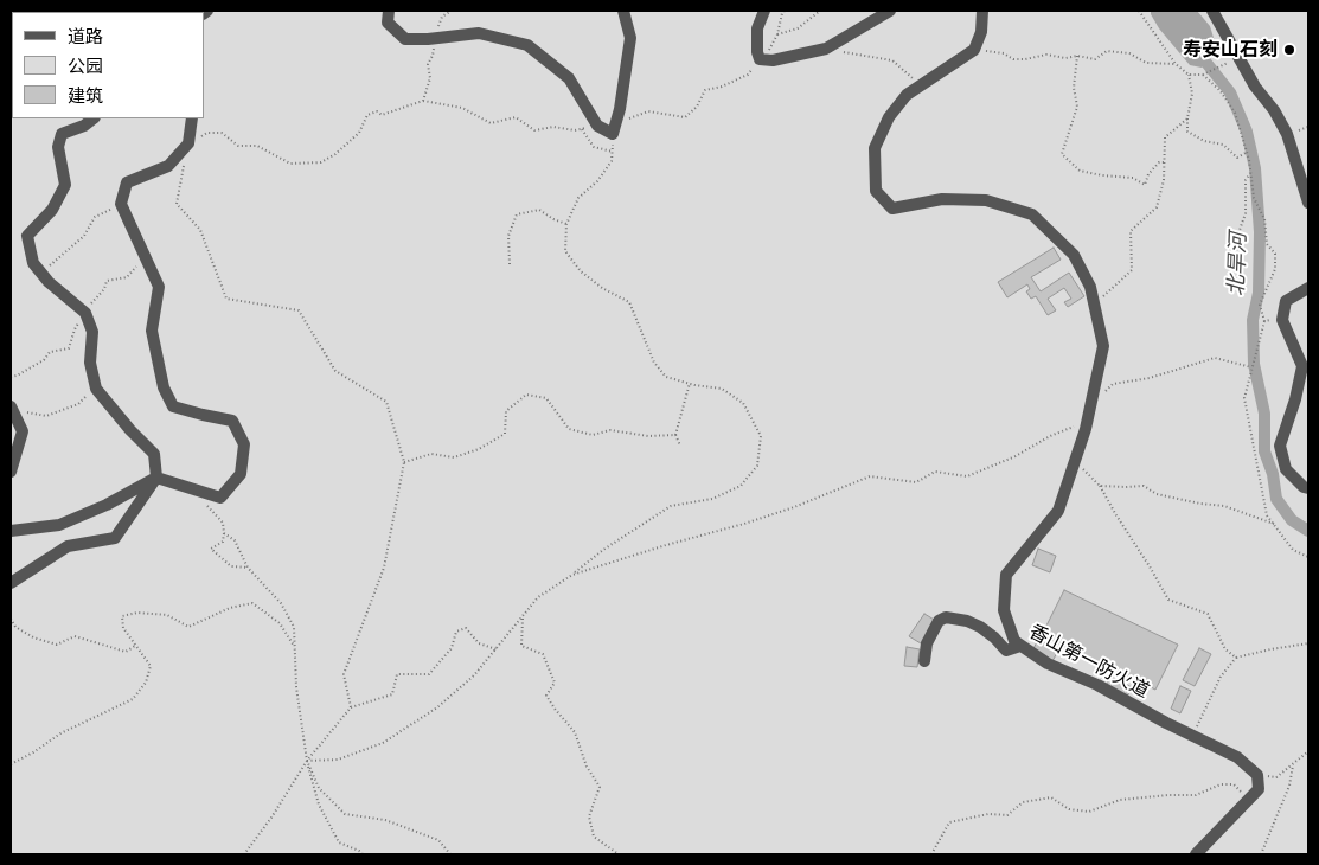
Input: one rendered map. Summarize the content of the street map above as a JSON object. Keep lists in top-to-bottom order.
{
  "streets": {
    "street": ["香山第一防火道"]
  },
  "water": ["北旱河"],
  "places": ["寿安山石刻"],
  "legend": ["道路", "公园", "建筑"]
}
